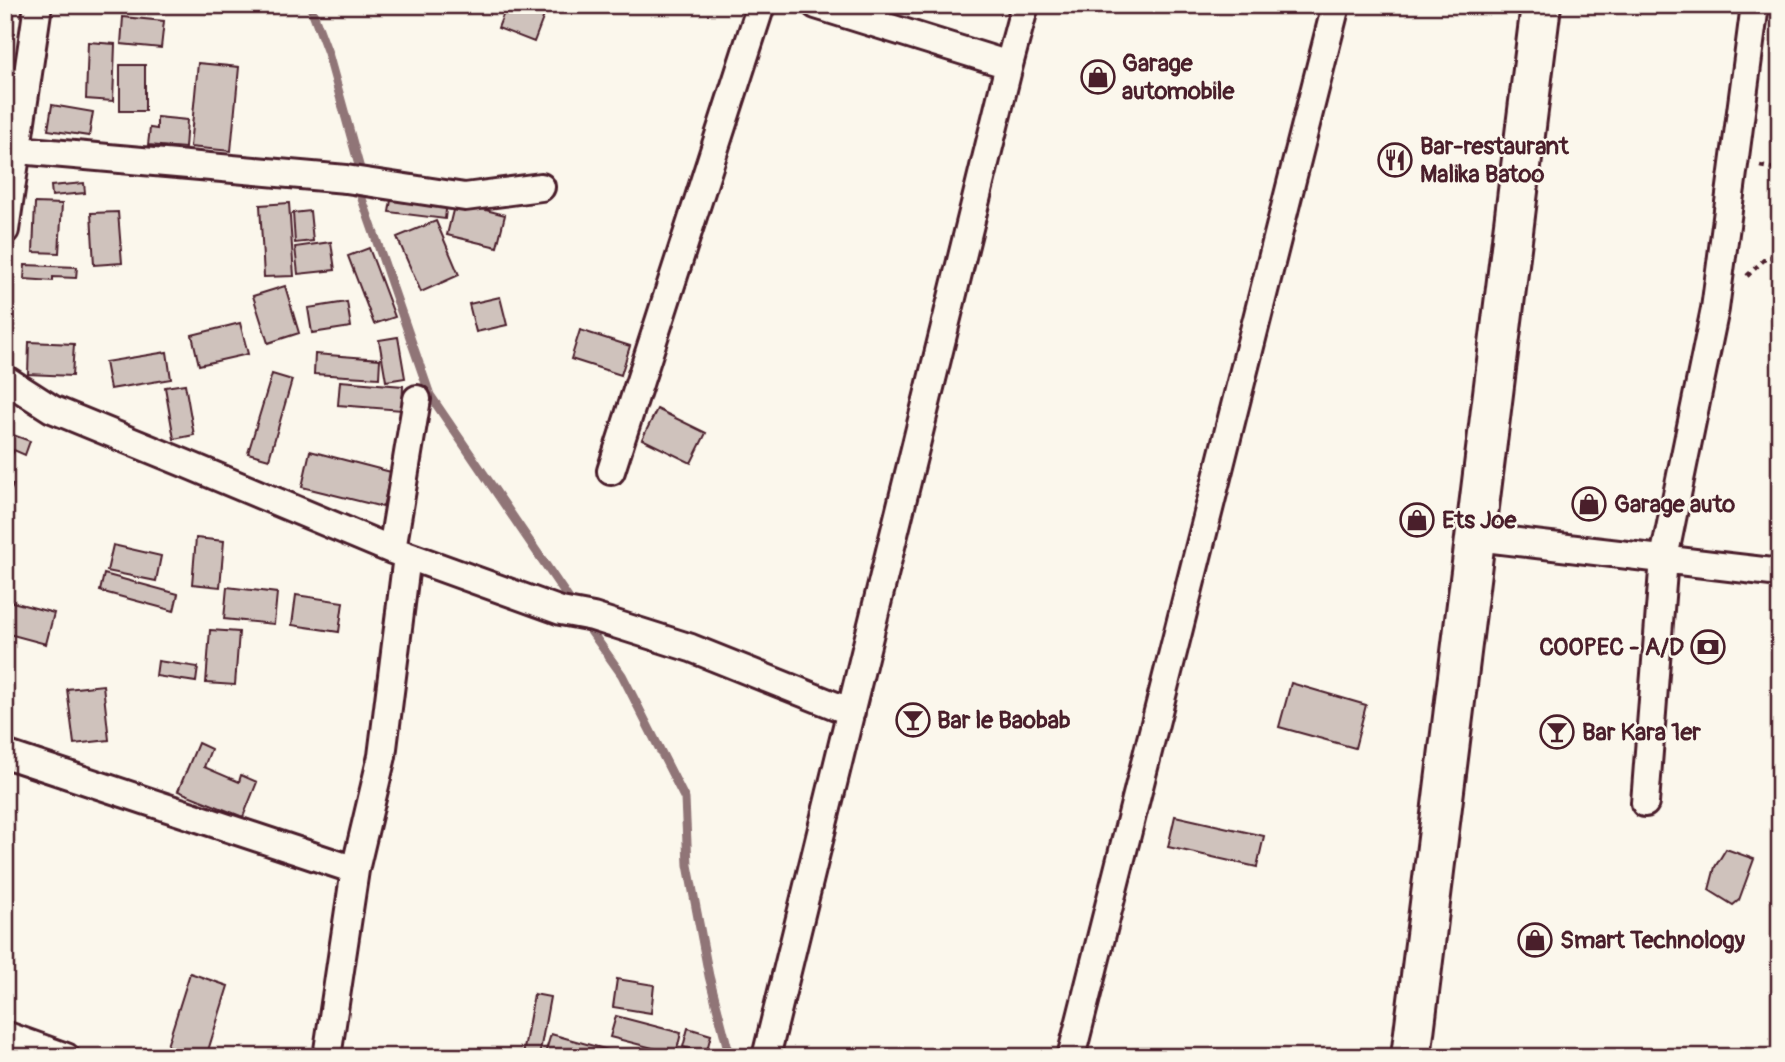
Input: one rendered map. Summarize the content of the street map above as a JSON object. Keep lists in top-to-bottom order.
{
  "places": {
    "shop": [
      "Garage automobile",
      "Garage auto",
      "Ets Joe",
      "Smart Technology"
    ],
    "restaurant": ["Bar-restaurant Malika Batoo"],
    "bank": ["COOPEC - A/D"],
    "bar": ["Bar le Baobab", "Bar Kara 1er"]
  }
}
